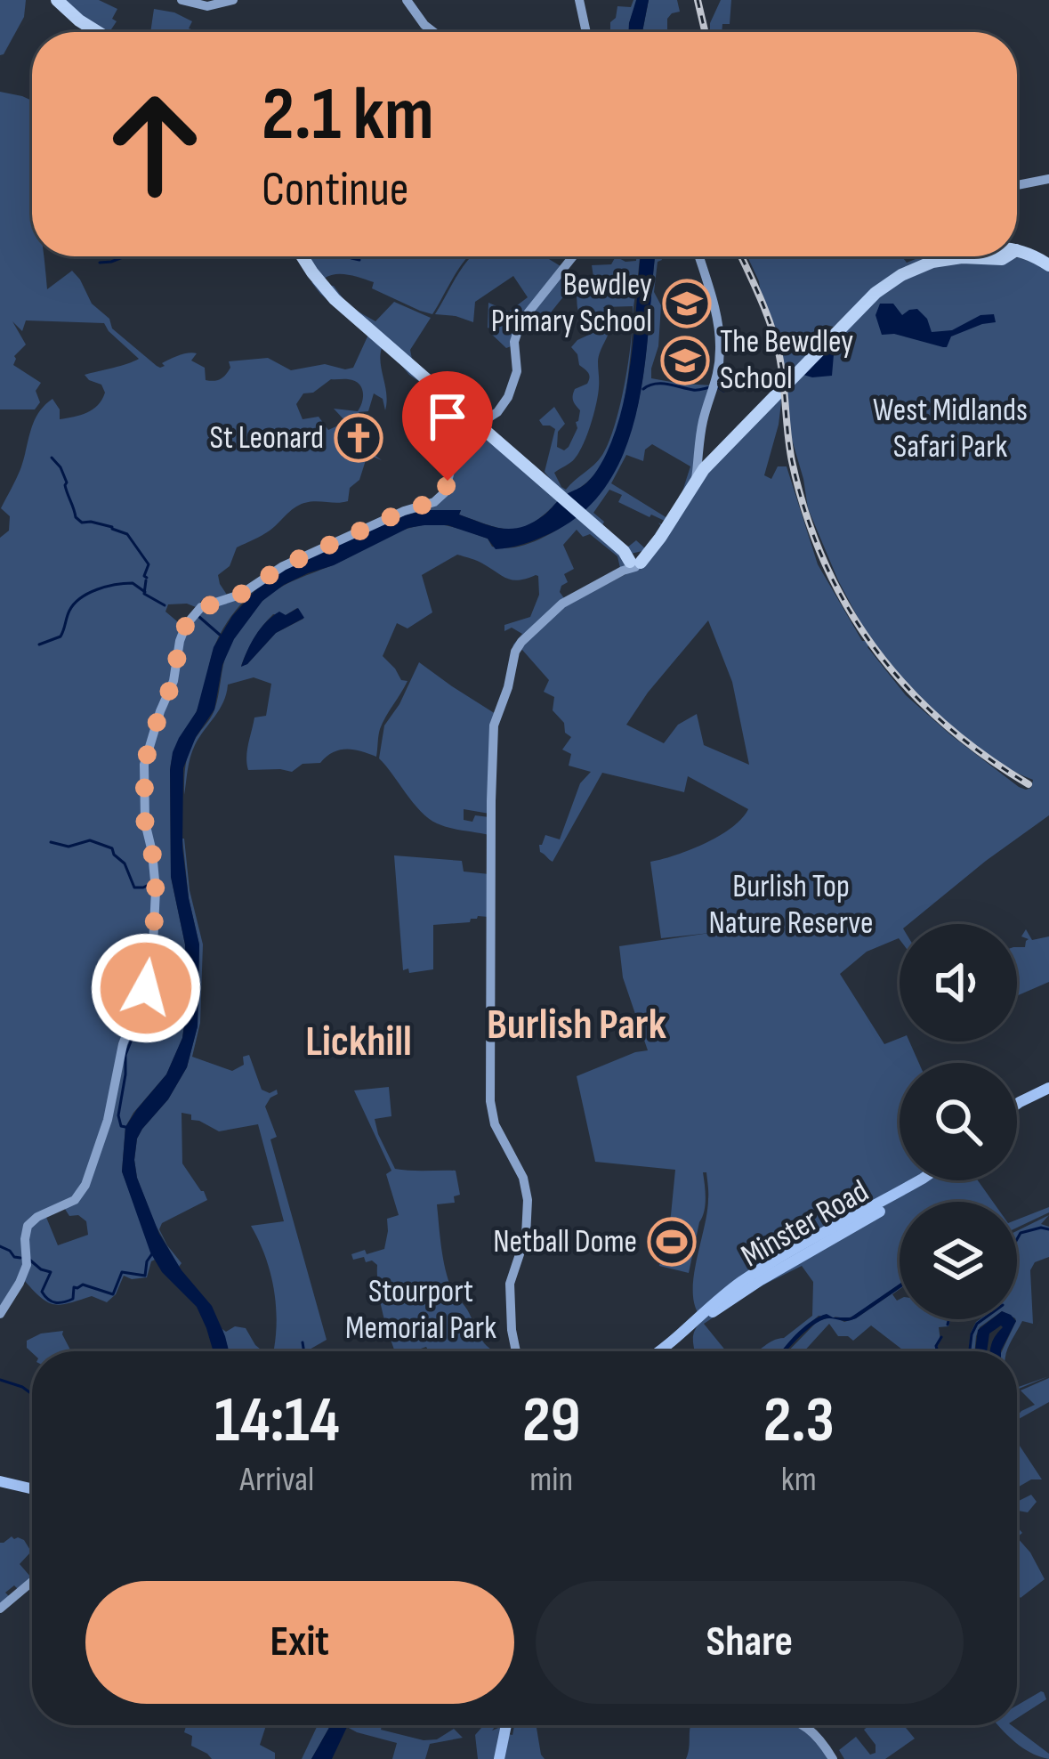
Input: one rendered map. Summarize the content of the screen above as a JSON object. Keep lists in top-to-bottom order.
{
  "streets": {
    "main road": ["Minster Road"]
  },
  "districts": ["Burlish Park", "Lickhill"],
  "parks": ["West Midlands Safari Park", "Burlish Top Nature Reserve", "Stourport Memorial Park"],
  "places": {
    "school or university": ["Bewdley Primary School", "The Bewdley School"],
    "church": ["St Leonard"],
    "sports": ["Netball Dome"]
  },
  "page": {
    "turn": ["2.1 km", "Continue"],
    "eta": [
      "14:14",
      "Arrival",
      "29",
      "min",
      "2.3",
      "km"
    ],
    "buttons": ["Exit", "Share"]
  }
}
